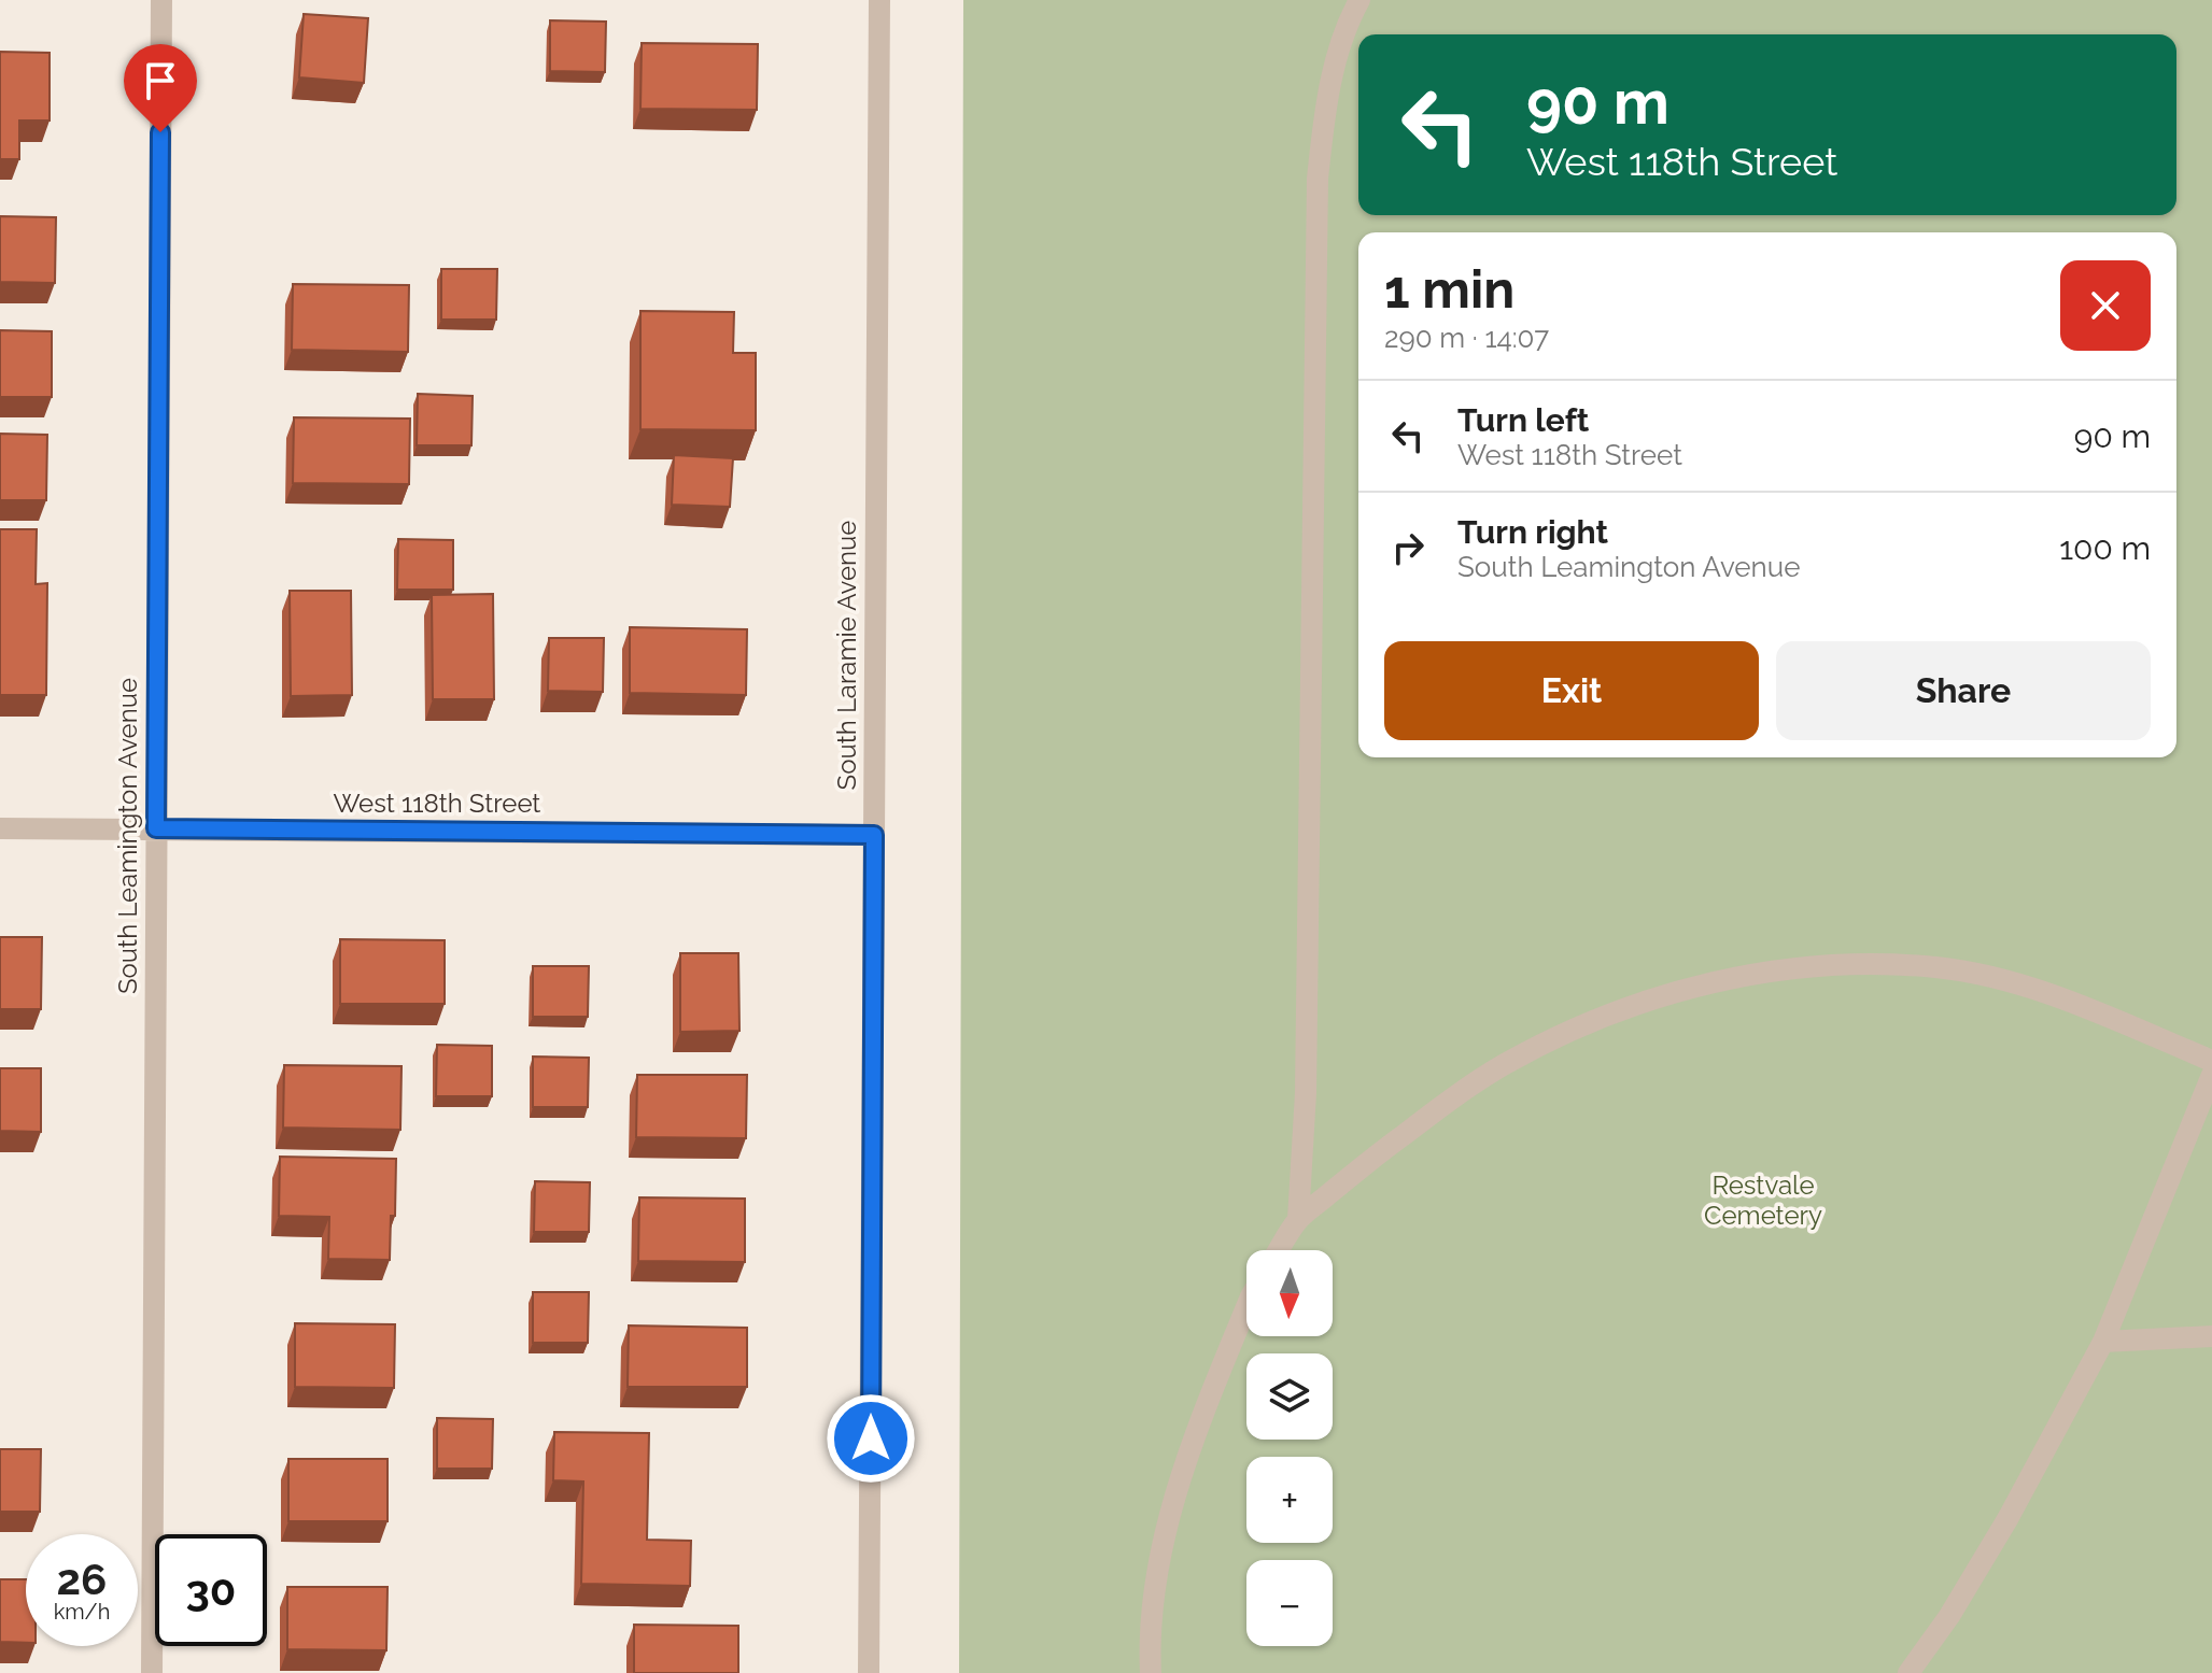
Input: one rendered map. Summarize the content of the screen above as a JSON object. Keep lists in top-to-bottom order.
{
  "streets": {
    "street": ["South Laramie Avenue", "West 118th Street", "South Leamington Avenue"]
  },
  "crossings": [
    ["South Laramie Avenue", "West 118th Street"],
    ["West 118th Street", "South Leamington Avenue"]
  ],
  "parks": ["Restvale Cemetery"],
  "north": "bottom",
  "page": {
    "turn": ["90 m", "West 118th Street"],
    "heading": ["1 min", "290 m · 14:07"],
    "list": [
      {
        "name": "Turn left",
        "note": "West 118th Street",
        "value": "90 m"
      },
      {
        "name": "Turn right",
        "note": "South Leamington Avenue",
        "value": "100 m"
      }
    ],
    "buttons": ["Exit", "Share"],
    "map_buttons": ["+", "−"],
    "speed": "26 km/h",
    "limit": "30"
  }
}
